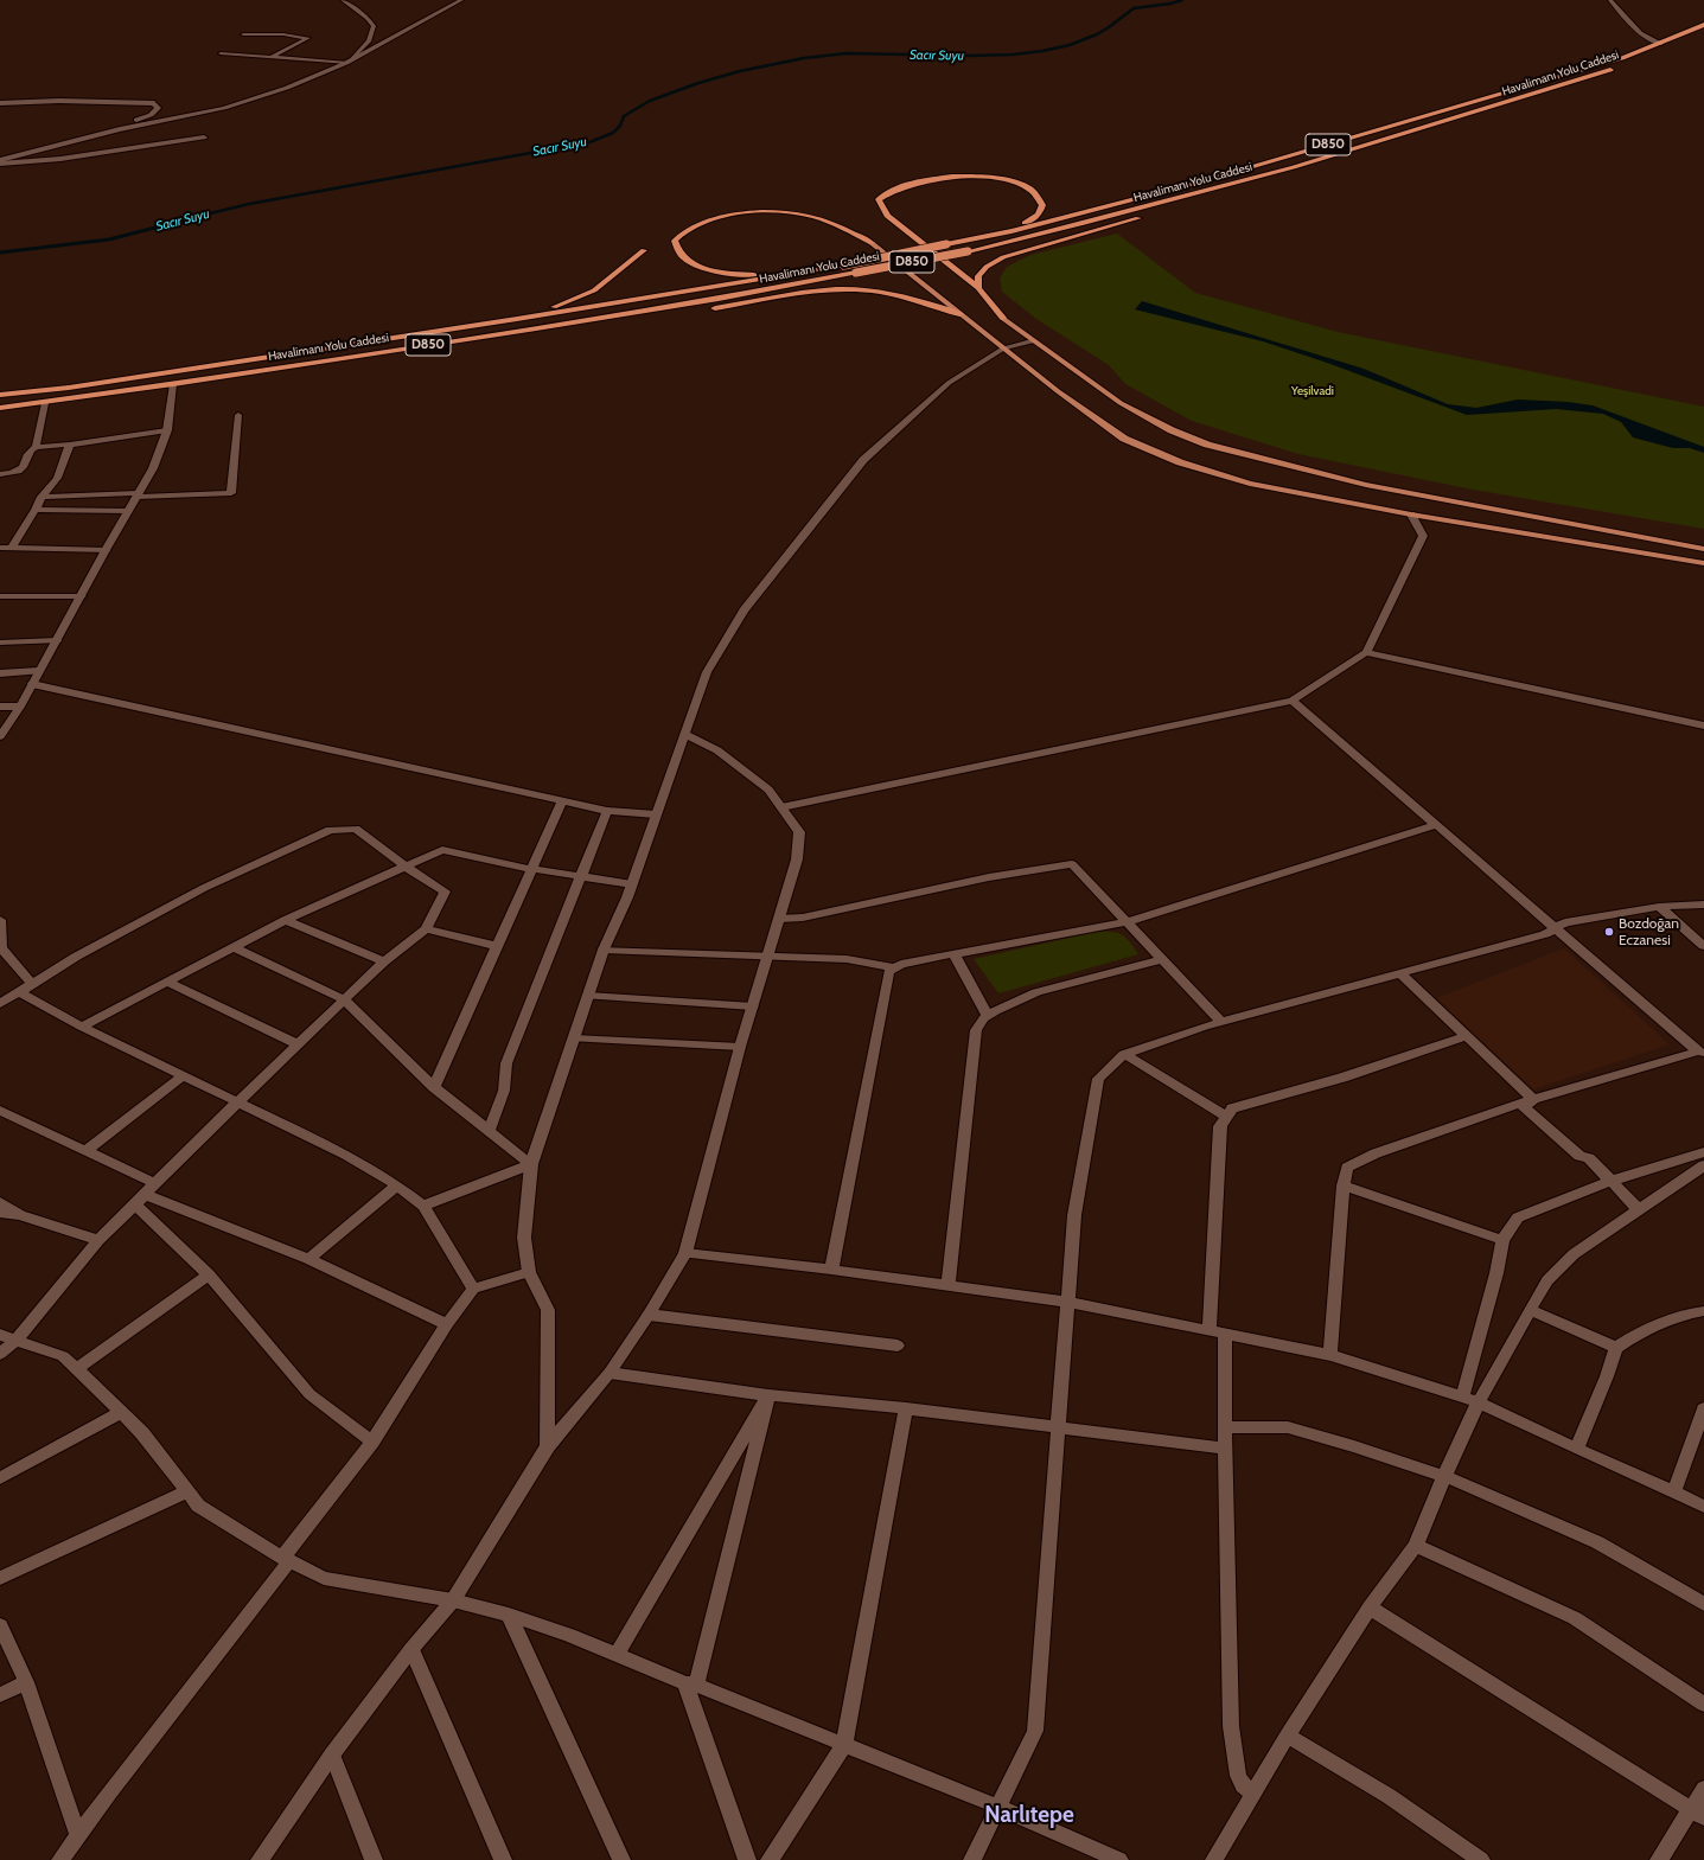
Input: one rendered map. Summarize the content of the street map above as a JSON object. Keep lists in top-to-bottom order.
{
  "streets": {
    "highway": ["Havalimanı Yolu Caddesi", "D850"]
  },
  "districts": ["Narlıtepe"],
  "water": ["Sacır Suyu"],
  "parks": ["Yeşilvadi"],
  "places": ["Bozdoğan Eczanesi"]
}
